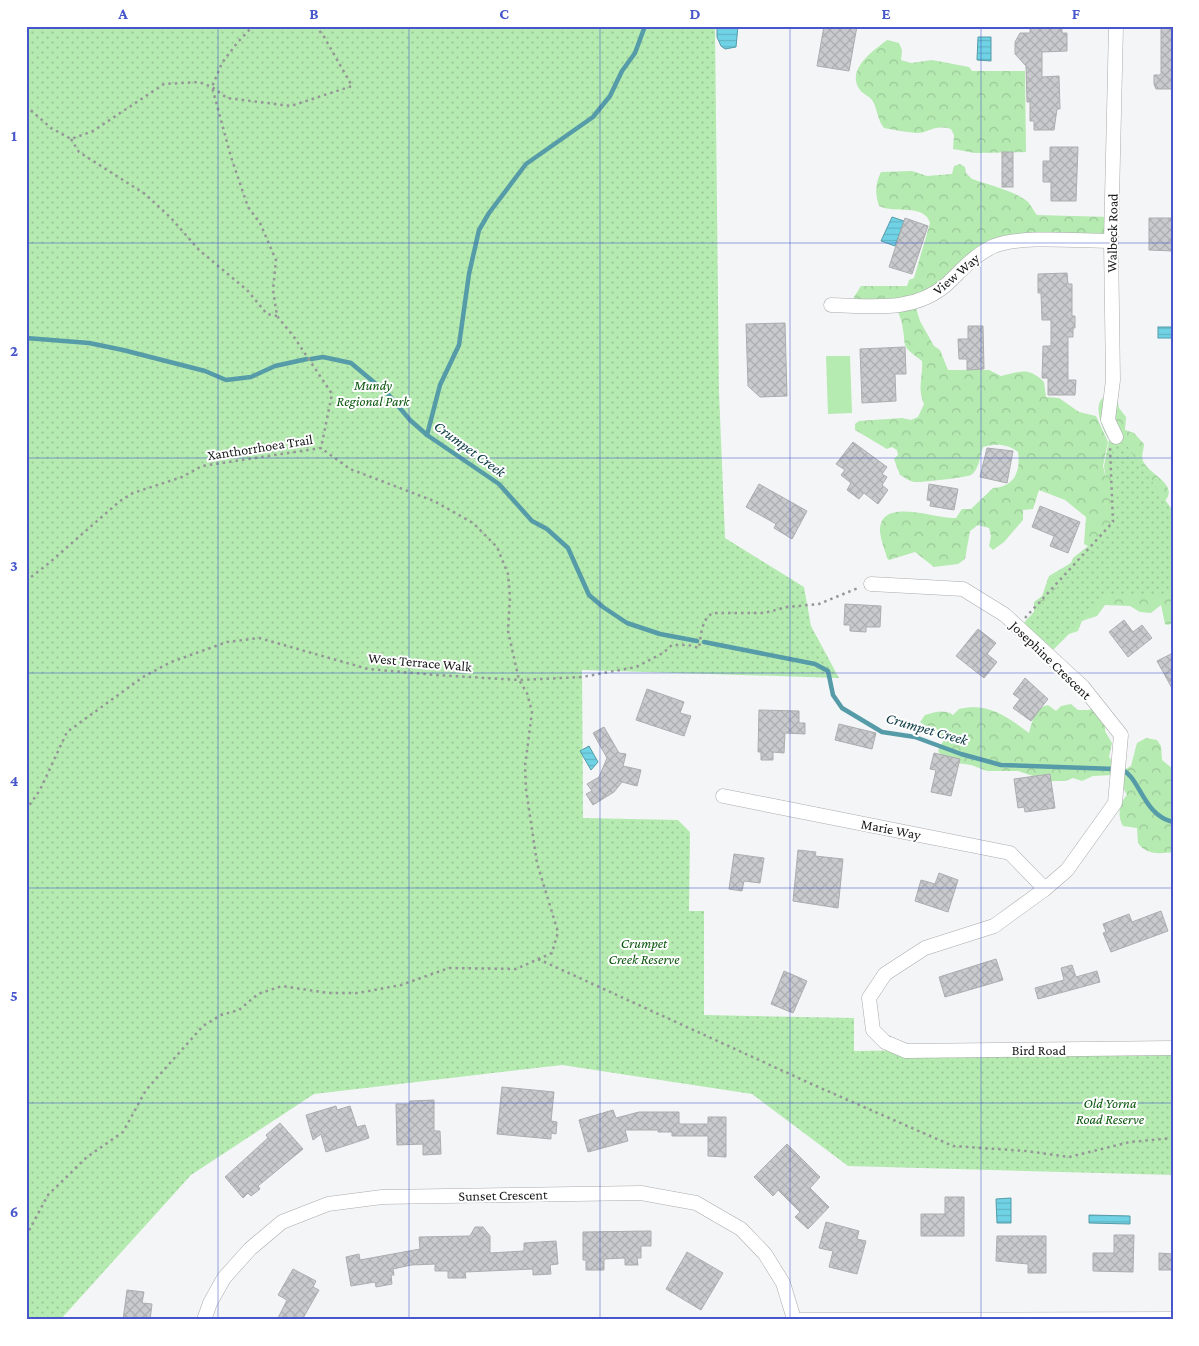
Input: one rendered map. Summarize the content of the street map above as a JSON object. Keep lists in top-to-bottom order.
{
  "streets": {
    "street": [
      "Walbeck Road",
      "View Way",
      "Josephine Crescent",
      "Marie Way",
      "Bird Road",
      "Sunset Crescent"
    ],
    "path": ["Xanthorrhoea Trail", "West Terrace Walk"]
  },
  "crossings": [
    ["Walbeck Road", "View Way"],
    ["Josephine Crescent", "West Terrace Walk"],
    ["Josephine Crescent", "Marie Way"],
    ["Josephine Crescent", "Bird Road"]
  ],
  "water": ["Crumpet Creek"],
  "parks": ["Mundy Regional Park", "Crumpet Creek Reserve", "Old Yorna Road Reserve"],
  "grid": {
    "columns": [
      "A",
      "B",
      "C",
      "D",
      "E",
      "F"
    ],
    "rows": [
      "1",
      "2",
      "3",
      "4",
      "5",
      "6"
    ]
  }
}
